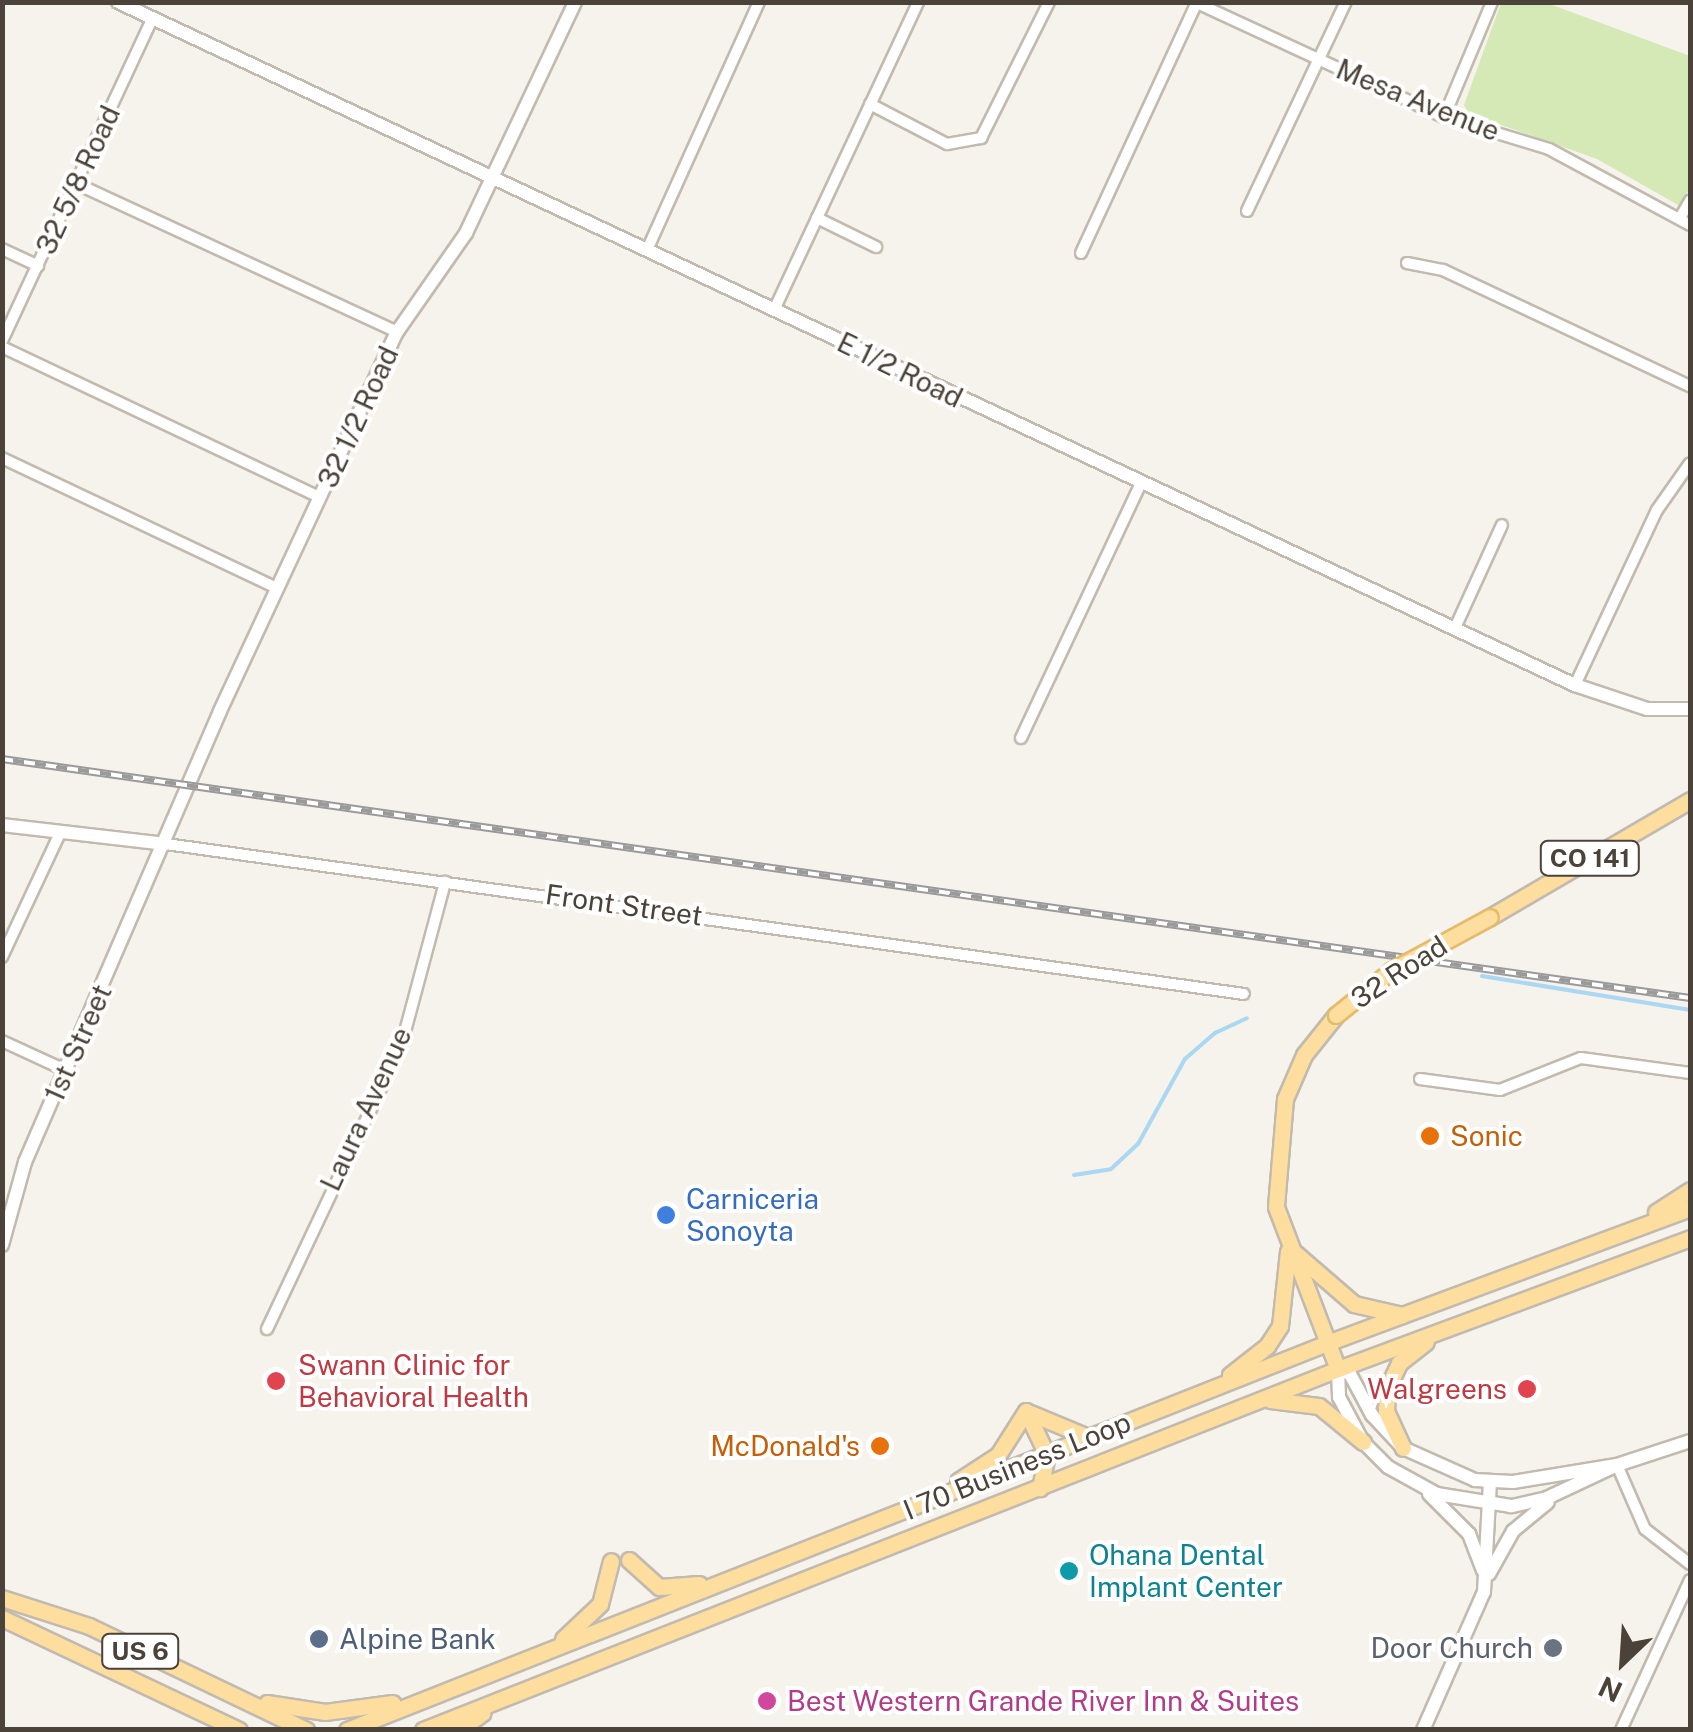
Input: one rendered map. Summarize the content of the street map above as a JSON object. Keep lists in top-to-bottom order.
{
  "streets": {
    "main road": [
      "CO 141",
      "32 Road",
      "I 70 Business Loop",
      "US 6"
    ],
    "street": [
      "Mesa Avenue",
      "32 5/8 Road",
      "E 1/2 Road",
      "32 1/2 Road",
      "Front Street",
      "1st Street",
      "Laura Avenue"
    ]
  },
  "crossings": [
    ["32 5/8 Road", "E 1/2 Road"],
    ["E 1/2 Road", "32 1/2 Road"],
    ["32 1/2 Road", "Front Street"],
    ["32 1/2 Road", "1st Street"],
    ["Front Street", "1st Street"],
    ["Front Street", "Laura Avenue"],
    ["32 Road", "I 70 Business Loop"],
    ["I 70 Business Loop", "US 6"]
  ],
  "places": [
    "Sonic",
    "Carniceria Sonoyta",
    "Swann Clinic for Behavioral Health",
    "Walgreens",
    "McDonald's",
    "Ohana Dental Implant Center",
    "Alpine Bank",
    "Door Church",
    "Best Western Grande River Inn & Suites"
  ],
  "north": "bottom left"
}
